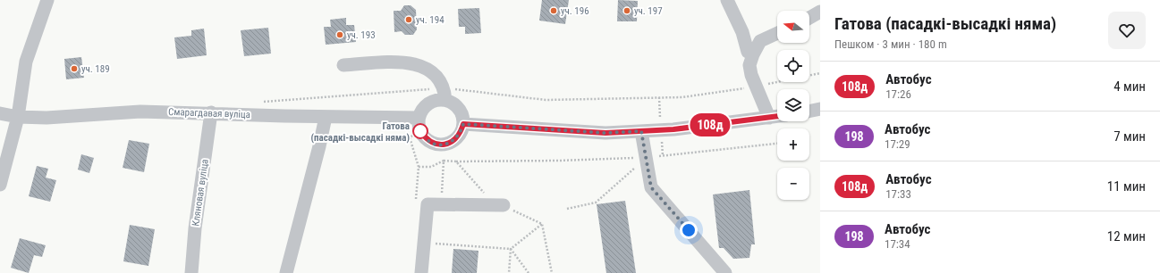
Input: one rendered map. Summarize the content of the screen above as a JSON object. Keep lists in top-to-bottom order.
{
  "streets": {
    "street": ["Смарагдавая вуліца", "Кляновая вуліца"]
  },
  "crossings": [
    ["Смарагдавая вуліца", "Кляновая вуліца"]
  ],
  "places": [
    "уч. 196",
    "уч. 197",
    "уч. 194",
    "уч. 193",
    "уч. 189",
    "Гатова (пасадкі-высадкі няма)"
  ],
  "lines": ["bus line 108д"],
  "north": "left",
  "page": {
    "on_map": "108д",
    "heading": ["Гатова (пасадкі-высадкі няма)", "Пешком · 3 мин · 180 m"],
    "map_buttons": ["+", "−"],
    "list": [
      {
        "mark": "108д",
        "name": "Автобус",
        "note": "17:26",
        "value": "4 мин"
      },
      {
        "mark": "198",
        "name": "Автобус",
        "note": "17:29",
        "value": "7 мин"
      },
      {
        "mark": "108д",
        "name": "Автобус",
        "note": "17:33",
        "value": "11 мин"
      },
      {
        "mark": "198",
        "name": "Автобус",
        "note": "17:34",
        "value": "12 мин"
      }
    ]
  }
}
